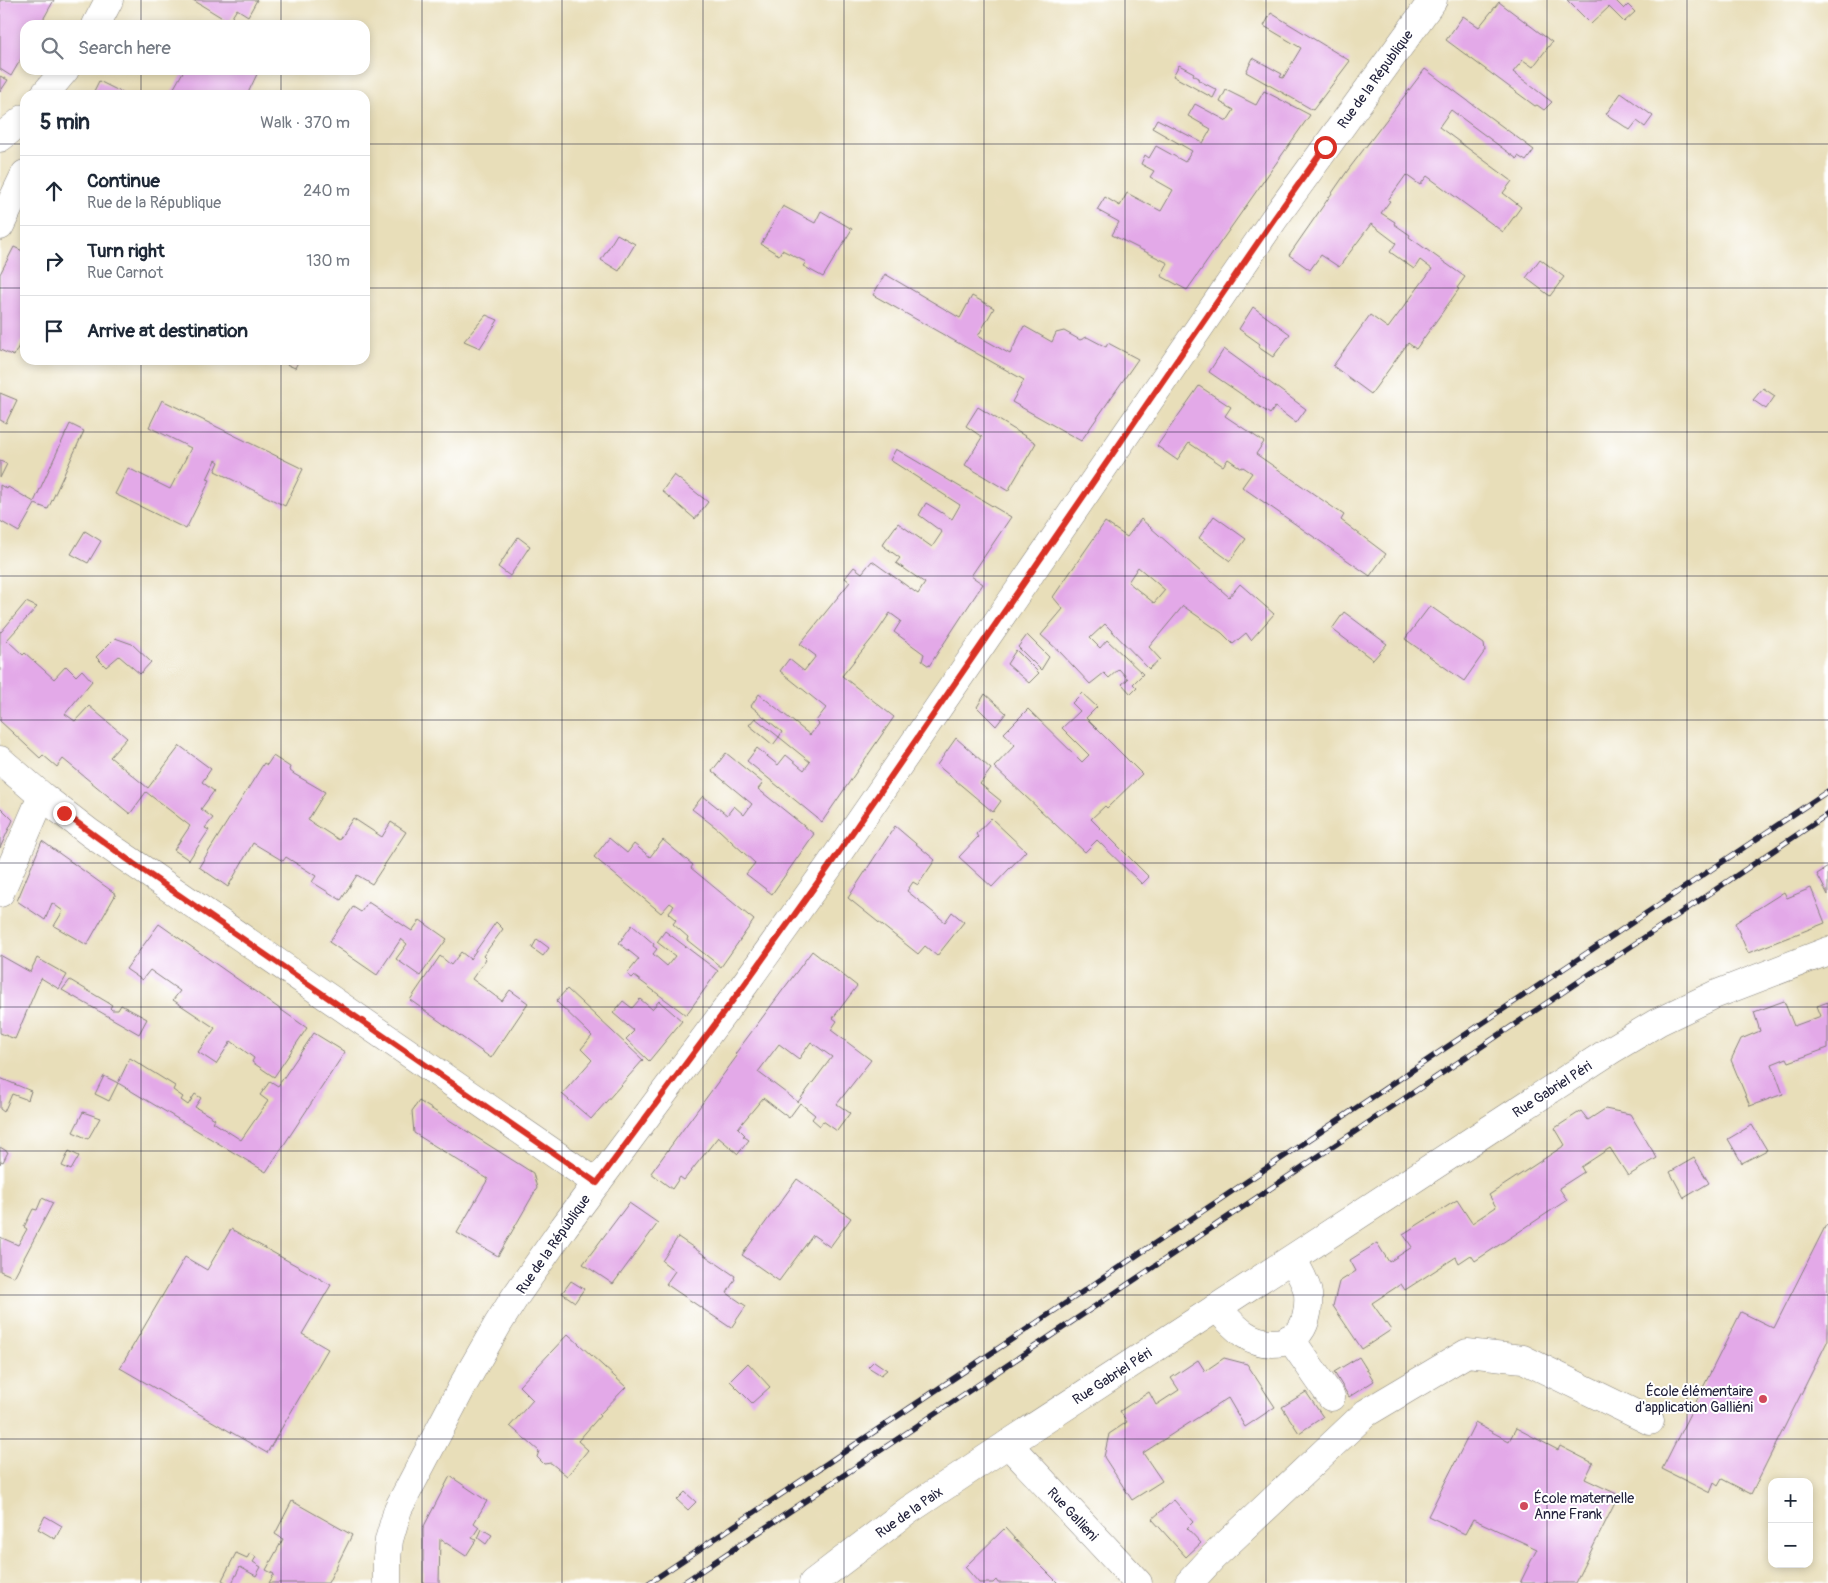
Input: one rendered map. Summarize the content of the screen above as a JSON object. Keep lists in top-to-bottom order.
{
  "streets": {
    "street": [
      "Rue de la République",
      "Rue Gabriel Péri",
      "Rue de la Paix",
      "Rue Gallieni"
    ]
  },
  "crossings": [
    ["Rue Gabriel Péri", "Rue de la Paix"],
    ["Rue Gabriel Péri", "Rue Gallieni"],
    ["Rue de la Paix", "Rue Gallieni"]
  ],
  "places": ["École élémentaire d'application Galliéni", "École maternelle Anne Frank"],
  "page": {
    "search": "Search here",
    "heading": ["5 min", "Walk · 370 m"],
    "list": [
      ["Continue", "Rue de la République", "240 m"],
      ["Turn right", "Rue Carnot", "130 m"],
      "Arrive at destination"
    ],
    "map_buttons": ["+", "−"]
  }
}
